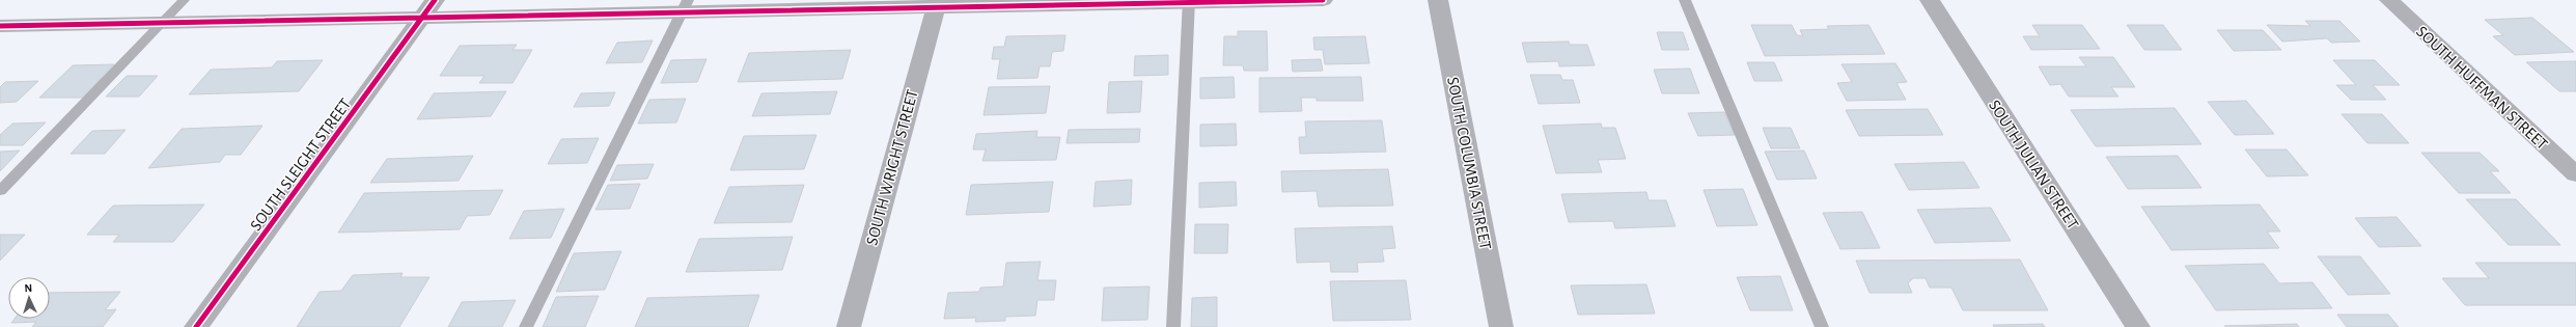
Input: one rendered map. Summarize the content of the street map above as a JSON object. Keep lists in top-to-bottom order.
{
  "streets": {
    "street": [
      "SOUTH HUFFMAN STREET",
      "SOUTH COLUMBIA STREET",
      "SOUTH SLEIGHT STREET",
      "SOUTH JULIAN STREET",
      "SOUTH WRIGHT STREET"
    ]
  },
  "north": "top"
}
